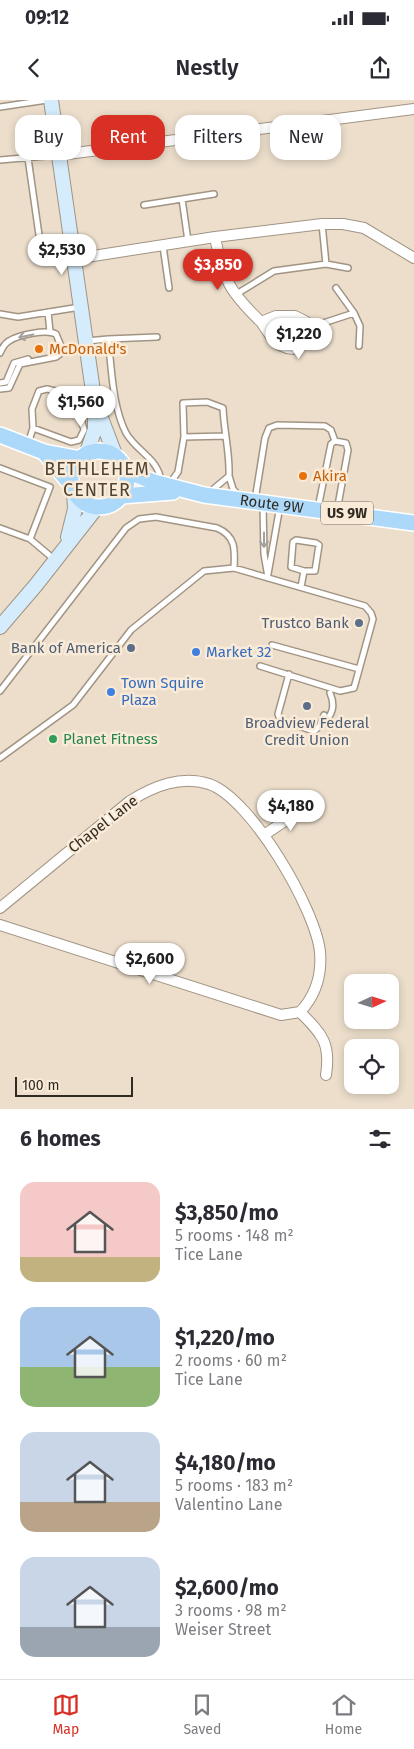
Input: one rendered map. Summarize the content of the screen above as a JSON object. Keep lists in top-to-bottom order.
{
  "streets": {
    "main road": ["Route 9W", "US 9W"],
    "street": ["Chapel Lane"]
  },
  "districts": ["BETHLEHEM CENTER"],
  "places": [
    "McDonald's",
    "Akira",
    "Trustco Bank",
    "Bank of America",
    "Market 32",
    "Town Squire Plaza",
    "Broadview Federal Credit Union",
    "Planet Fitness"
  ],
  "scale_bar": "100 m",
  "north": "right",
  "page": {
    "status": "09:12",
    "header": "Nestly",
    "chip": [
      "Buy",
      "Rent",
      "Filters",
      "New"
    ],
    "price": [
      "$2,530",
      "$3,850",
      "$1,220",
      "$1,560",
      "$4,180",
      "$2,600"
    ],
    "scale": "100 m",
    "heading": "6 homes",
    "list": [
      {
        "name": "$3,850/mo",
        "note": "5 rooms · 148 m² · Tice Lane"
      },
      {
        "name": "$1,220/mo",
        "note": "2 rooms · 60 m² · Tice Lane"
      },
      {
        "name": "$4,180/mo",
        "note": "5 rooms · 183 m² · Valentino Lane"
      },
      {
        "name": "$2,600/mo",
        "note": "3 rooms · 98 m² · Weiser Street"
      }
    ],
    "tabs": ["Map", "Saved", "Home"]
  }
}
